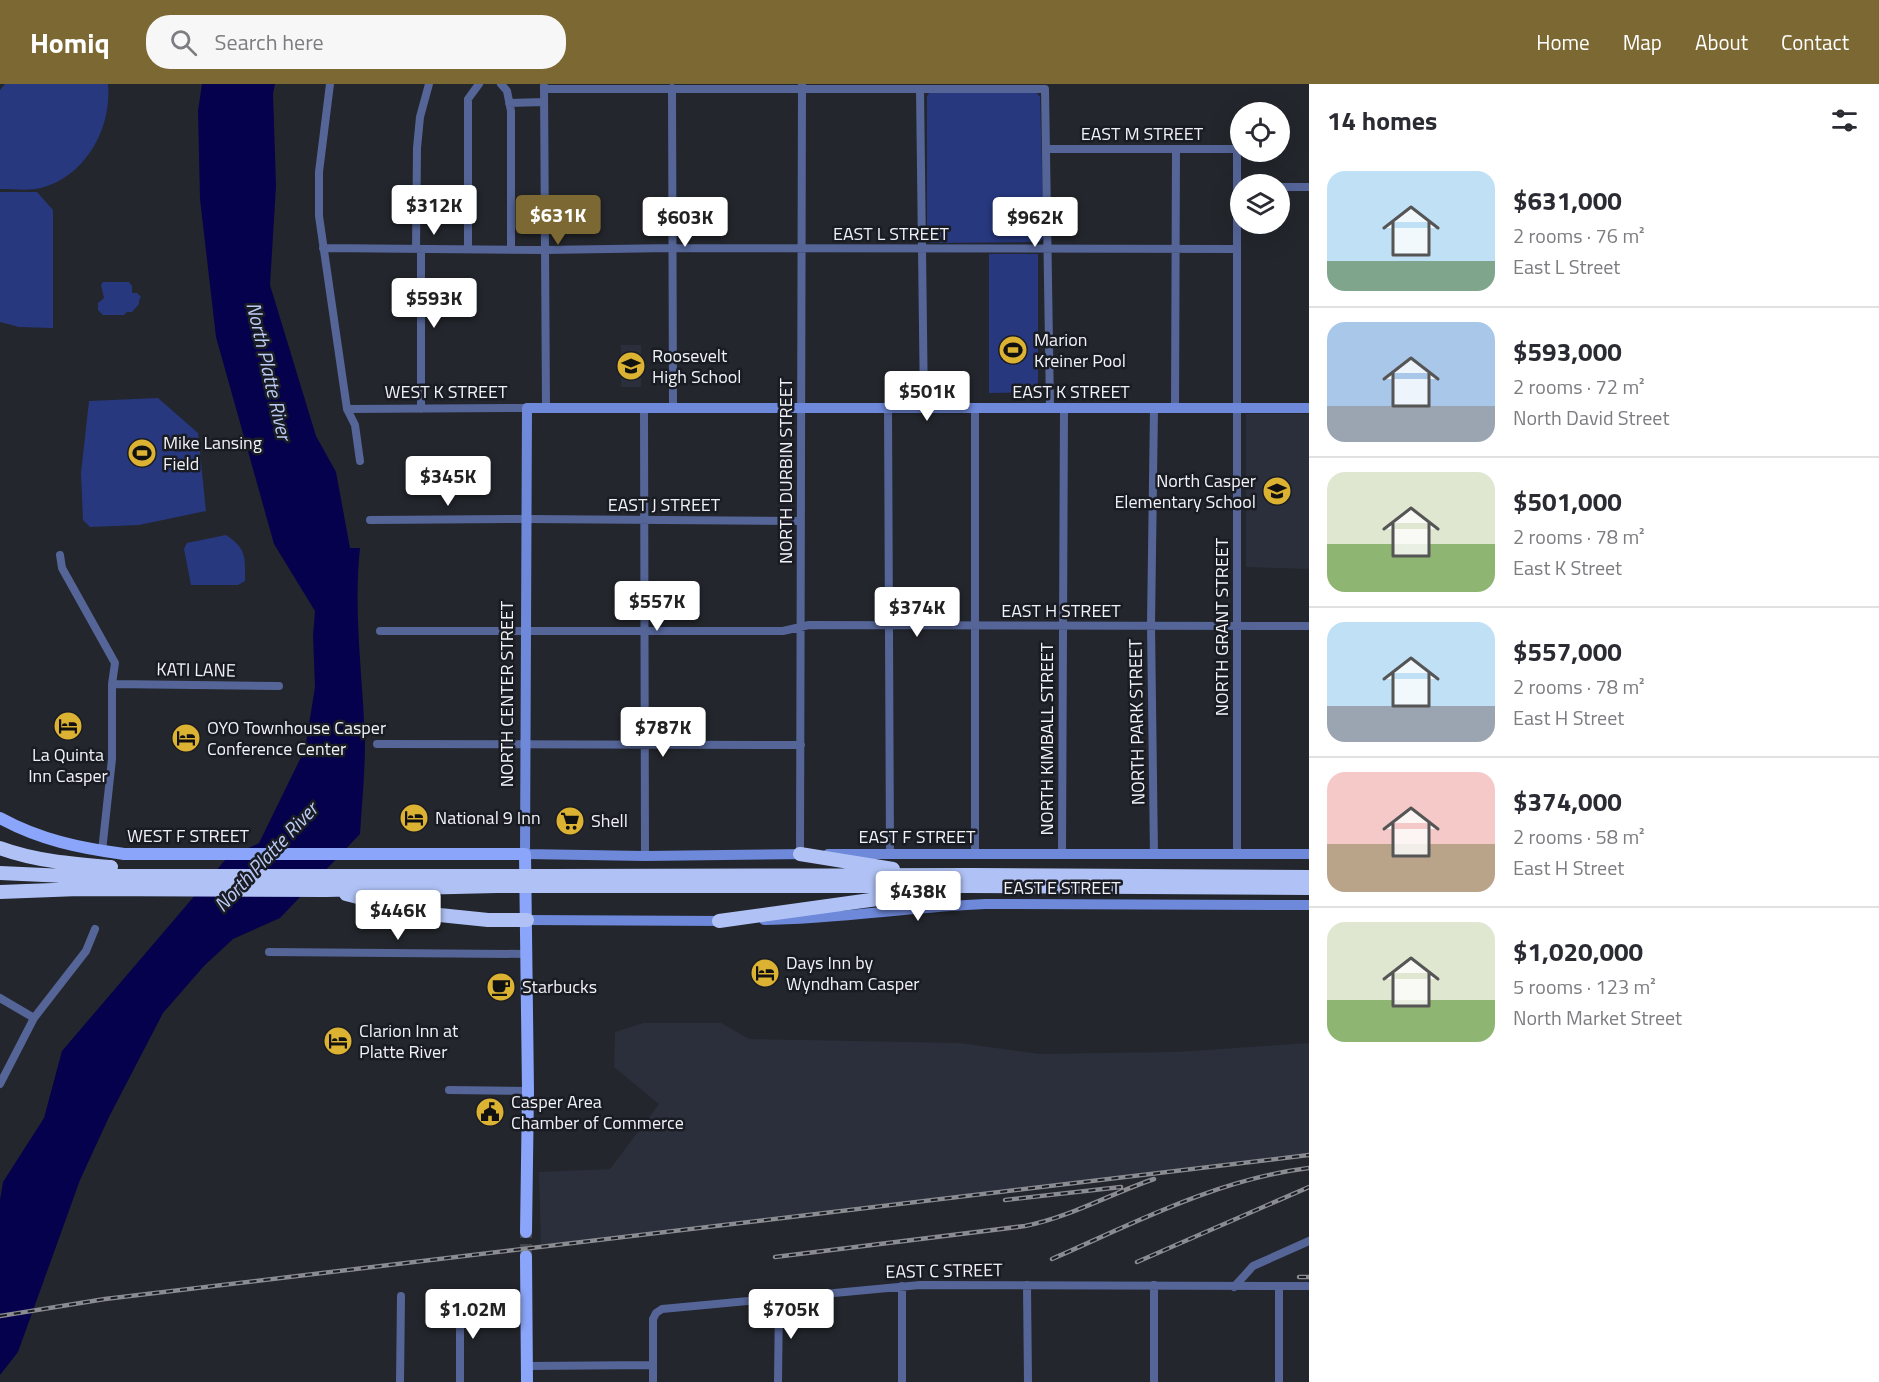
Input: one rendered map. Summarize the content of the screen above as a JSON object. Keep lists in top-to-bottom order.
{
  "streets": {
    "main road": [
      "WEST K STREET",
      "EAST K STREET",
      "NORTH CENTER STREET",
      "WEST F STREET",
      "EAST F STREET",
      "EAST E STREET"
    ],
    "street": [
      "EAST M STREET",
      "EAST L STREET",
      "NORTH DURBIN STREET",
      "EAST J STREET",
      "EAST H STREET",
      "NORTH GRANT STREET",
      "KATI LANE",
      "NORTH PARK STREET",
      "NORTH KIMBALL STREET",
      "EAST C STREET"
    ]
  },
  "crossings": [
    ["EAST L STREET", "NORTH DURBIN STREET"],
    ["EAST L STREET", "NORTH GRANT STREET"],
    ["WEST K STREET", "EAST K STREET"],
    ["WEST K STREET", "NORTH CENTER STREET"],
    ["EAST K STREET", "NORTH DURBIN STREET"],
    ["EAST K STREET", "NORTH GRANT STREET"],
    ["EAST K STREET", "NORTH PARK STREET"],
    ["EAST K STREET", "NORTH KIMBALL STREET"],
    ["NORTH DURBIN STREET", "EAST J STREET"],
    ["NORTH DURBIN STREET", "EAST H STREET"],
    ["NORTH DURBIN STREET", "EAST F STREET"],
    ["EAST J STREET", "NORTH CENTER STREET"],
    ["EAST H STREET", "NORTH GRANT STREET"],
    ["EAST H STREET", "NORTH CENTER STREET"],
    ["EAST H STREET", "NORTH PARK STREET"],
    ["EAST H STREET", "NORTH KIMBALL STREET"],
    ["NORTH GRANT STREET", "EAST F STREET"],
    ["NORTH CENTER STREET", "WEST F STREET"],
    ["NORTH CENTER STREET", "EAST F STREET"],
    ["NORTH CENTER STREET", "EAST E STREET"],
    ["NORTH PARK STREET", "EAST F STREET"],
    ["NORTH KIMBALL STREET", "EAST F STREET"],
    ["WEST F STREET", "EAST F STREET"]
  ],
  "water": ["North Platte River"],
  "places": {
    "sports": ["Marion Kreiner Pool", "Mike Lansing Field"],
    "school or university": ["Roosevelt High School", "North Casper Elementary School"],
    "hotel": [
      "La Quinta Inn Casper",
      "OYO Townhouse Casper Conference Center",
      "National 9 Inn",
      "Days Inn by Wyndham Casper",
      "Clarion Inn at Platte River"
    ],
    "supermarket": ["Shell"],
    "cafe": ["Starbucks"],
    "public building": ["Casper Area Chamber of Commerce"]
  },
  "page": {
    "header": "Homiq",
    "search": "Search here",
    "nav": [
      "Home",
      "Map",
      "About",
      "Contact"
    ],
    "heading": "14 homes",
    "list": [
      {
        "name": "$631,000",
        "note": "2 rooms · 76 m² · East L Street"
      },
      {
        "name": "$593,000",
        "note": "2 rooms · 72 m² · North David Street"
      },
      {
        "name": "$501,000",
        "note": "2 rooms · 78 m² · East K Street"
      },
      {
        "name": "$557,000",
        "note": "2 rooms · 78 m² · East H Street"
      },
      {
        "name": "$374,000",
        "note": "2 rooms · 58 m² · East H Street"
      },
      {
        "name": "$1,020,000",
        "note": "5 rooms · 123 m² · North Market Street"
      }
    ],
    "price": [
      "$312K",
      "$631K",
      "$603K",
      "$962K",
      "$593K",
      "$501K",
      "$345K",
      "$557K",
      "$374K",
      "$787K",
      "$438K",
      "$446K",
      "$1.02M",
      "$705K"
    ]
  }
}
